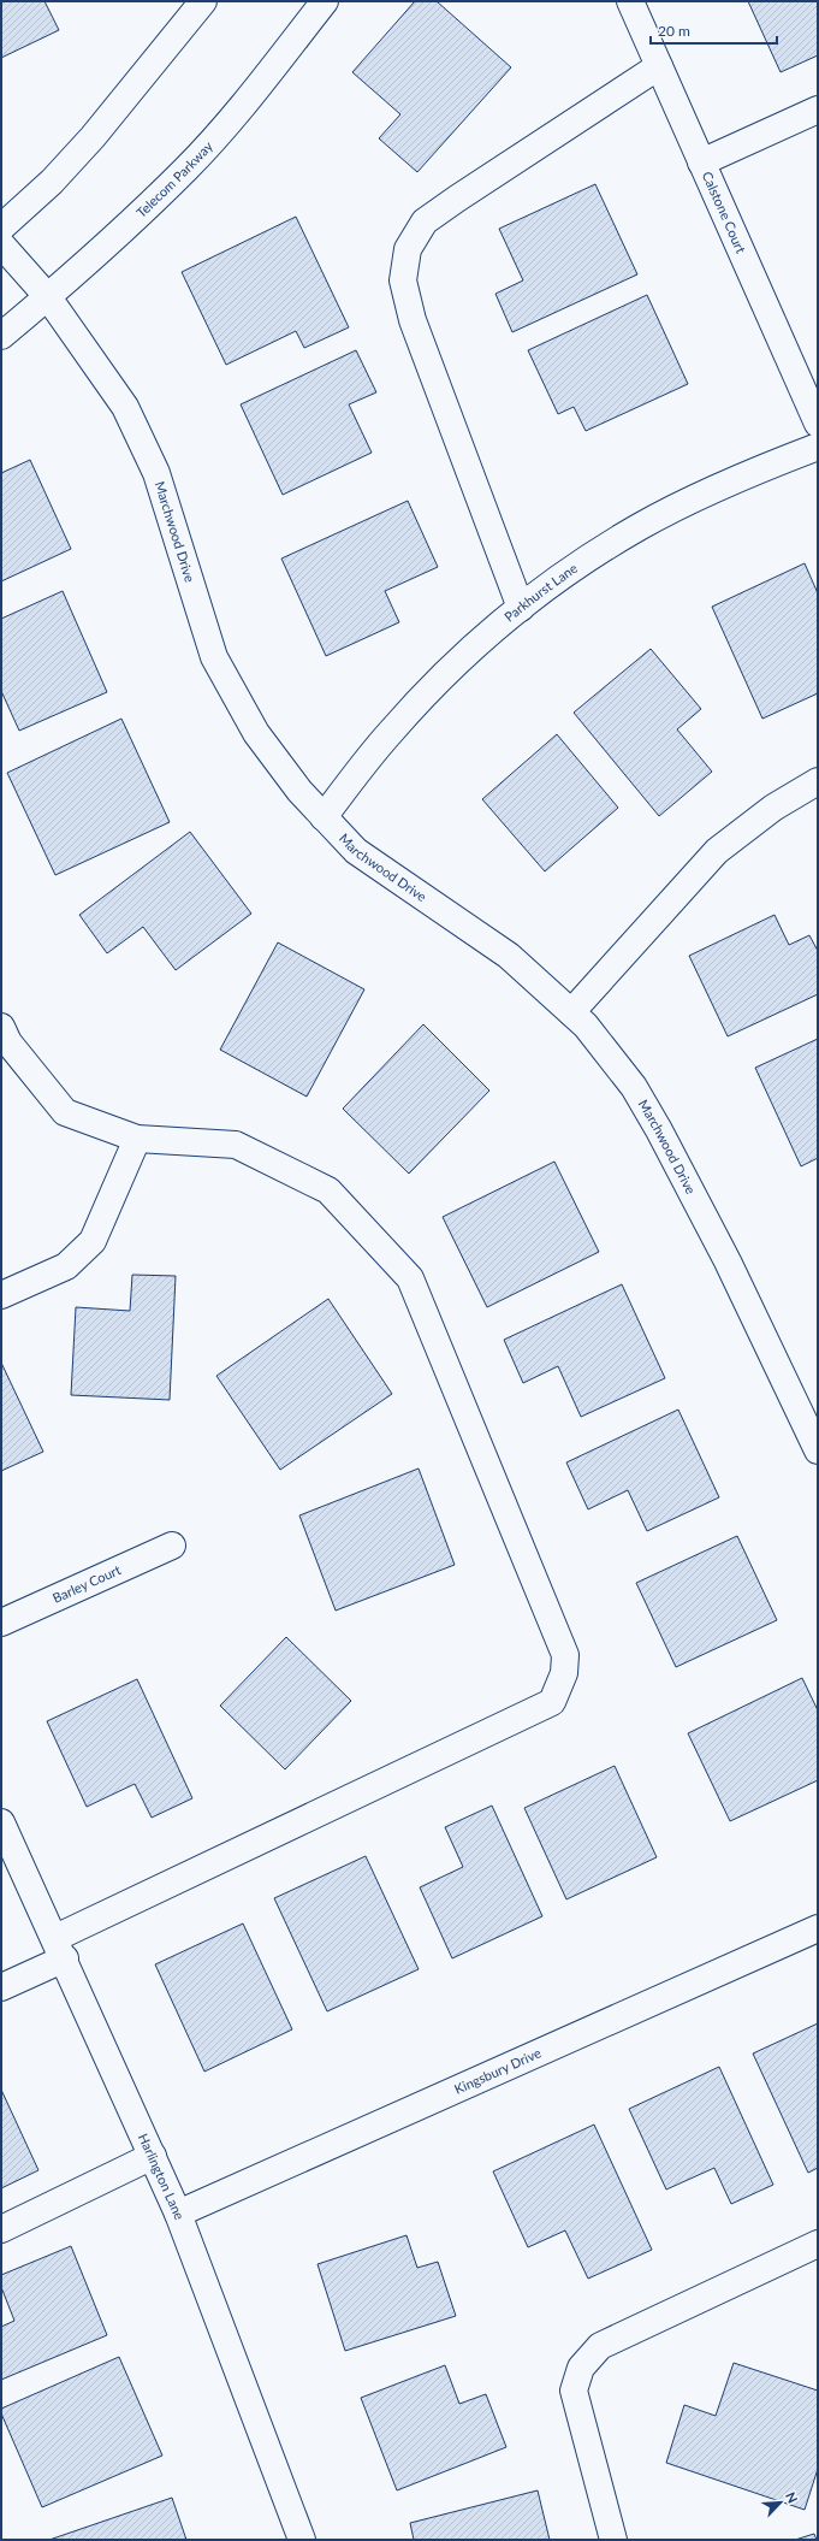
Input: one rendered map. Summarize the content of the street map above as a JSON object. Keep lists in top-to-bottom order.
{
  "streets": {
    "street": [
      "Telecom Parkway",
      "Calstone Court",
      "Marchwood Drive",
      "Parkhurst Lane",
      "Barley Court",
      "Kingsbury Drive",
      "Harlington Lane"
    ]
  },
  "crossings": [
    ["Telecom Parkway", "Marchwood Drive"],
    ["Marchwood Drive", "Parkhurst Lane"],
    ["Kingsbury Drive", "Harlington Lane"]
  ],
  "scale_bar": "20 m",
  "north": "top right"
}
